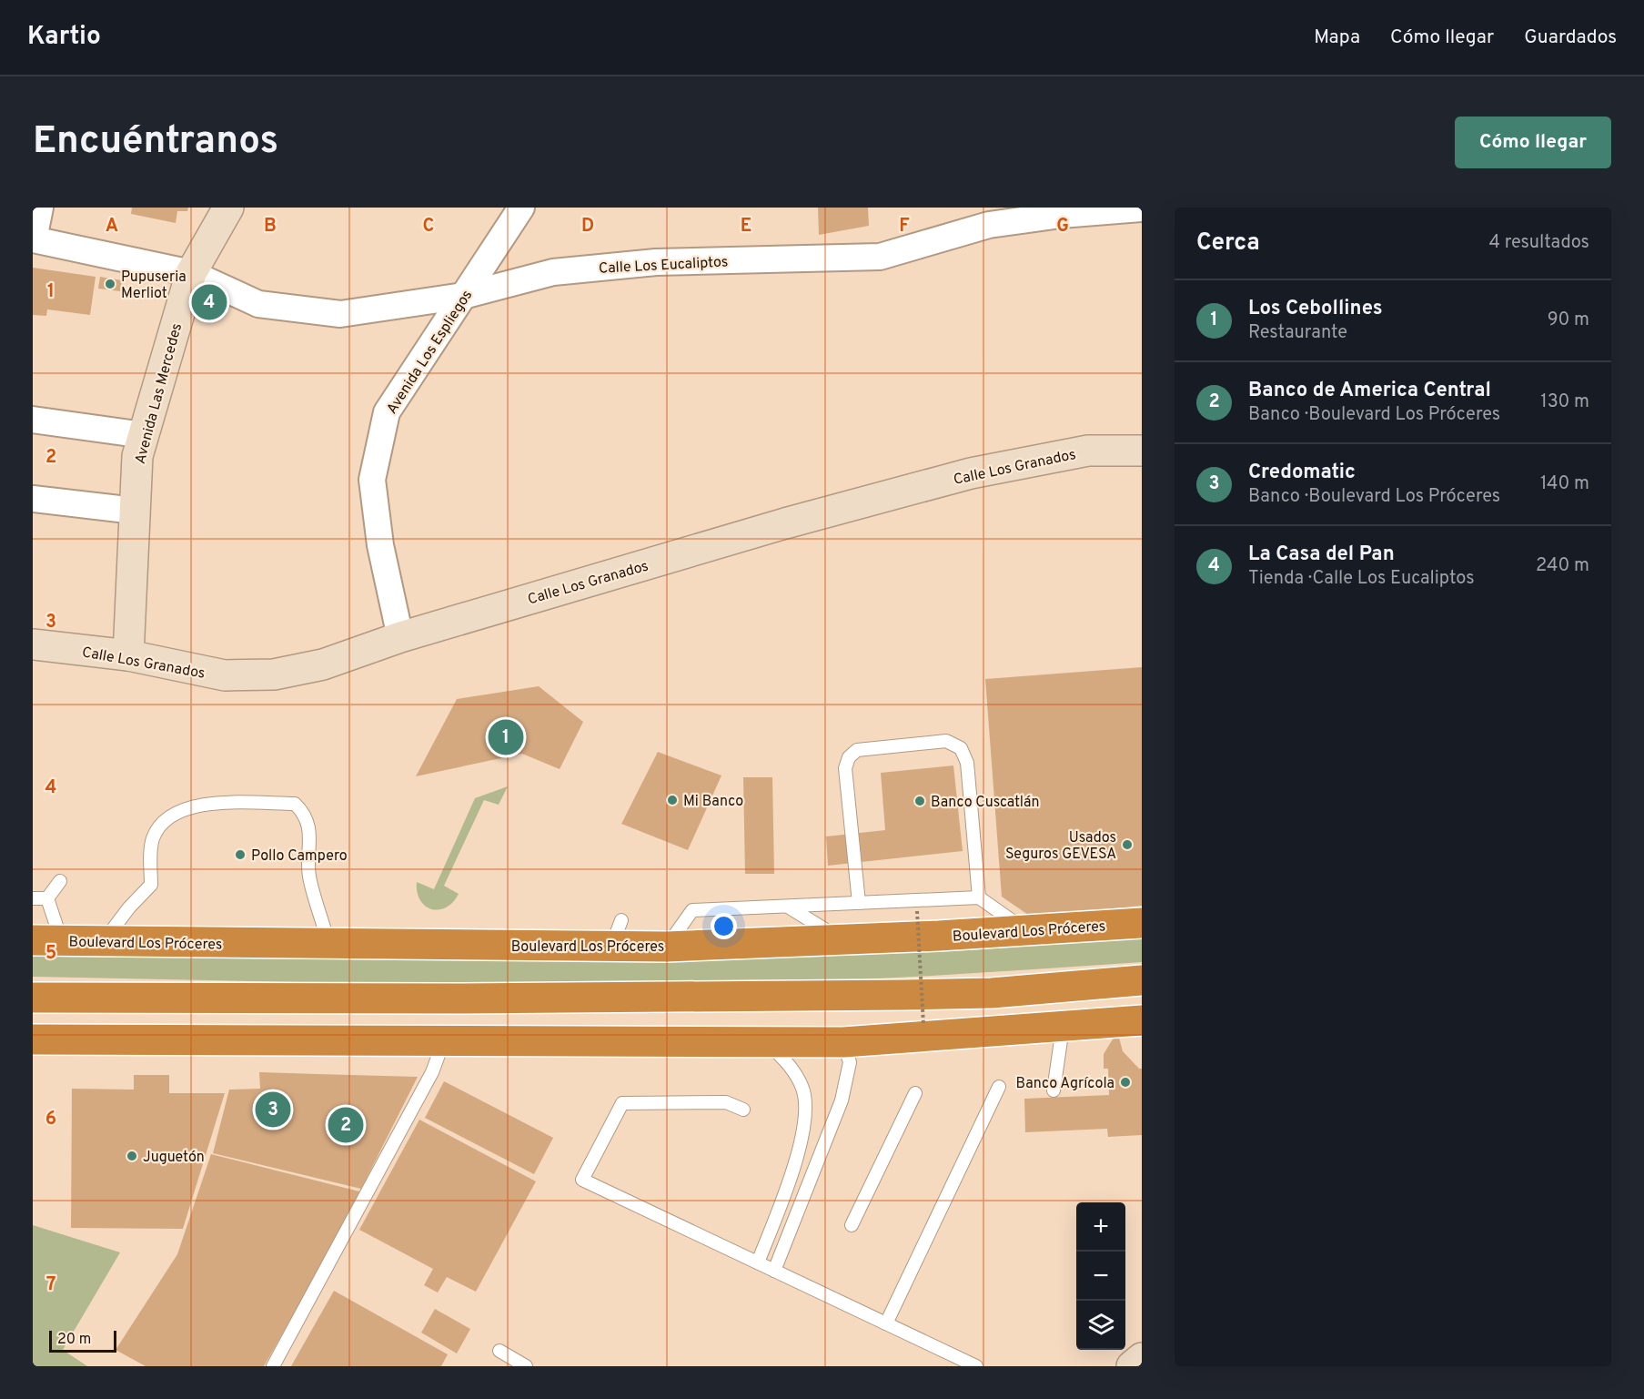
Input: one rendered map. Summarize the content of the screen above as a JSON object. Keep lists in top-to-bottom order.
{
  "streets": {
    "highway": ["Boulevard Los Próceres"],
    "street": [
      "Calle Los Eucaliptos",
      "Avenida Los Espliegos",
      "Avenida Las Mercedes",
      "Calle Los Granados"
    ]
  },
  "crossings": [
    ["Calle Los Eucaliptos", "Avenida Los Espliegos"],
    ["Calle Los Eucaliptos", "Avenida Las Mercedes"],
    ["Avenida Los Espliegos", "Calle Los Granados"],
    ["Avenida Las Mercedes", "Calle Los Granados"]
  ],
  "places": [
    "Pupuseria Merliot",
    "Mi Banco",
    "Banco Cuscatlán",
    "Usados Seguros GEVESA",
    "Pollo Campero",
    "Banco Agrícola",
    "Juguetón"
  ],
  "scale_bar": "20 m",
  "page": {
    "header": "Kartio",
    "nav": ["Mapa", "Cómo llegar", "Guardados"],
    "buttons": "Cómo llegar",
    "title": "Encuéntranos",
    "heading": ["Cerca", "4 resultados"],
    "list": [
      {
        "mark": "1",
        "name": "Los Cebollines",
        "note": "Restaurante",
        "value": "90 m"
      },
      {
        "mark": "2",
        "name": "Banco de America Central",
        "note": "Banco · Boulevard Los Próceres",
        "value": "130 m"
      },
      {
        "mark": "3",
        "name": "Credomatic",
        "note": "Banco · Boulevard Los Próceres",
        "value": "140 m"
      },
      {
        "mark": "4",
        "name": "La Casa del Pan",
        "note": "Tienda · Calle Los Eucaliptos",
        "value": "240 m"
      }
    ],
    "pins": [
      "4",
      "1",
      "3",
      "2"
    ],
    "map_buttons": ["+", "−"],
    "scale": "20 m"
  },
  "grid": {
    "columns": [
      "A",
      "B",
      "C",
      "D",
      "E",
      "F",
      "G"
    ],
    "rows": [
      "1",
      "2",
      "3",
      "4",
      "5",
      "6",
      "7"
    ]
  }
}
